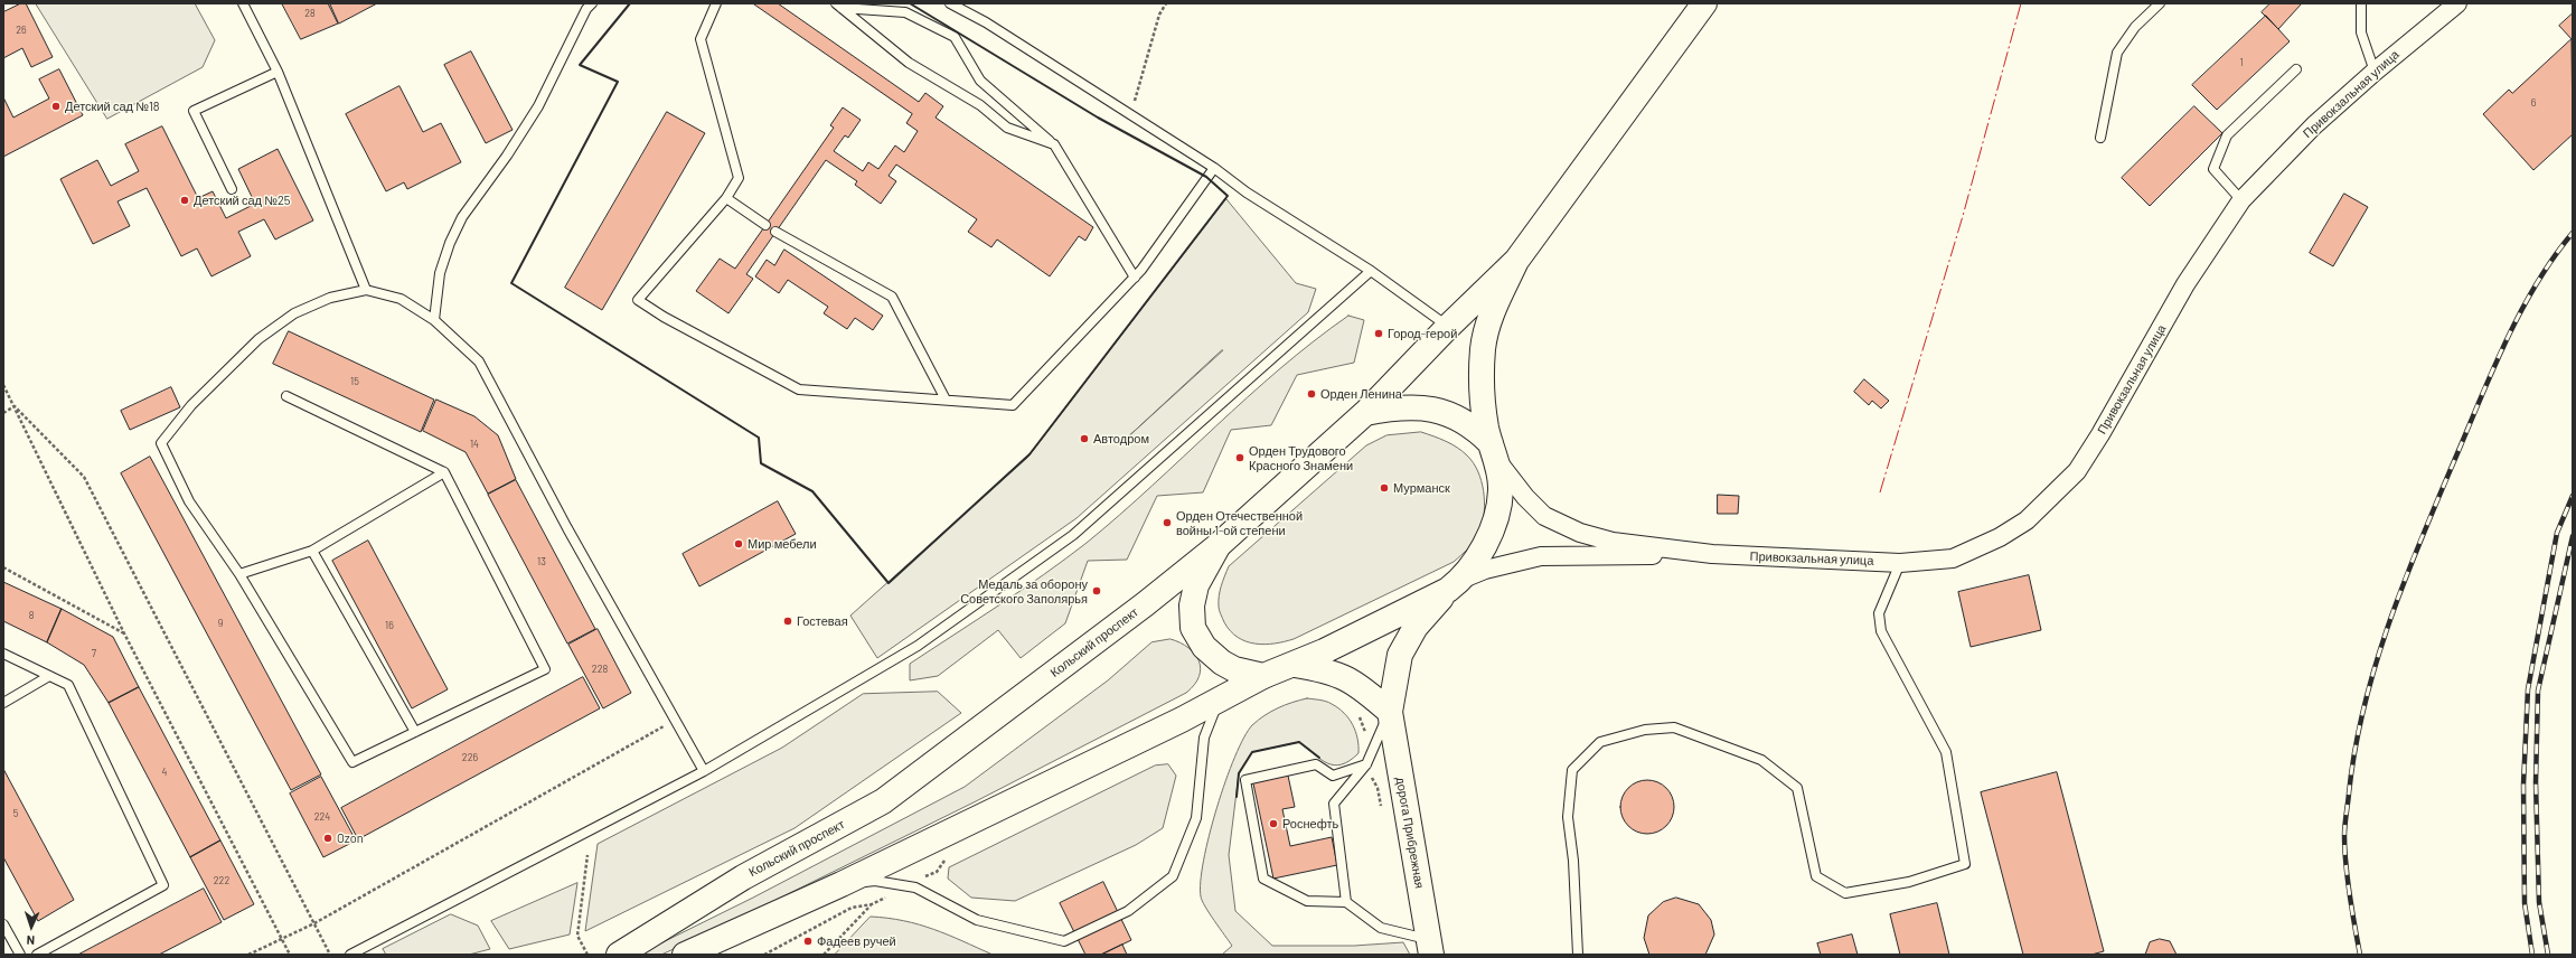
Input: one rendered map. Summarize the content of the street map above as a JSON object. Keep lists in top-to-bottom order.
{
  "streets": {
    "main road": ["Кольский проспект", "дорога Прибрежная"],
    "street": ["Привокзальная улица"]
  },
  "crossings": [
    ["Кольский проспект", "дорога Прибрежная"]
  ],
  "places": [
    "Детский сад №18",
    "Детский сад №25",
    "Город-герой",
    "Орден Ленина",
    "Автодром",
    "Орден Трудового Красного Знамени",
    "Мурманск",
    "Орден Отечественной войны 1-ой степени",
    "Мир мебели",
    "Медаль за оборону Советского Заполярья",
    "Гостевая",
    "Роснефть",
    "Ozon",
    "Фадеев ручей"
  ],
  "house_numbers": [
    "28",
    "26",
    "1",
    "6",
    "15",
    "14",
    "13",
    "8",
    "9",
    "16",
    "7",
    "228",
    "226",
    "4",
    "5",
    "224",
    "222"
  ],
  "north": "bottom"
}
